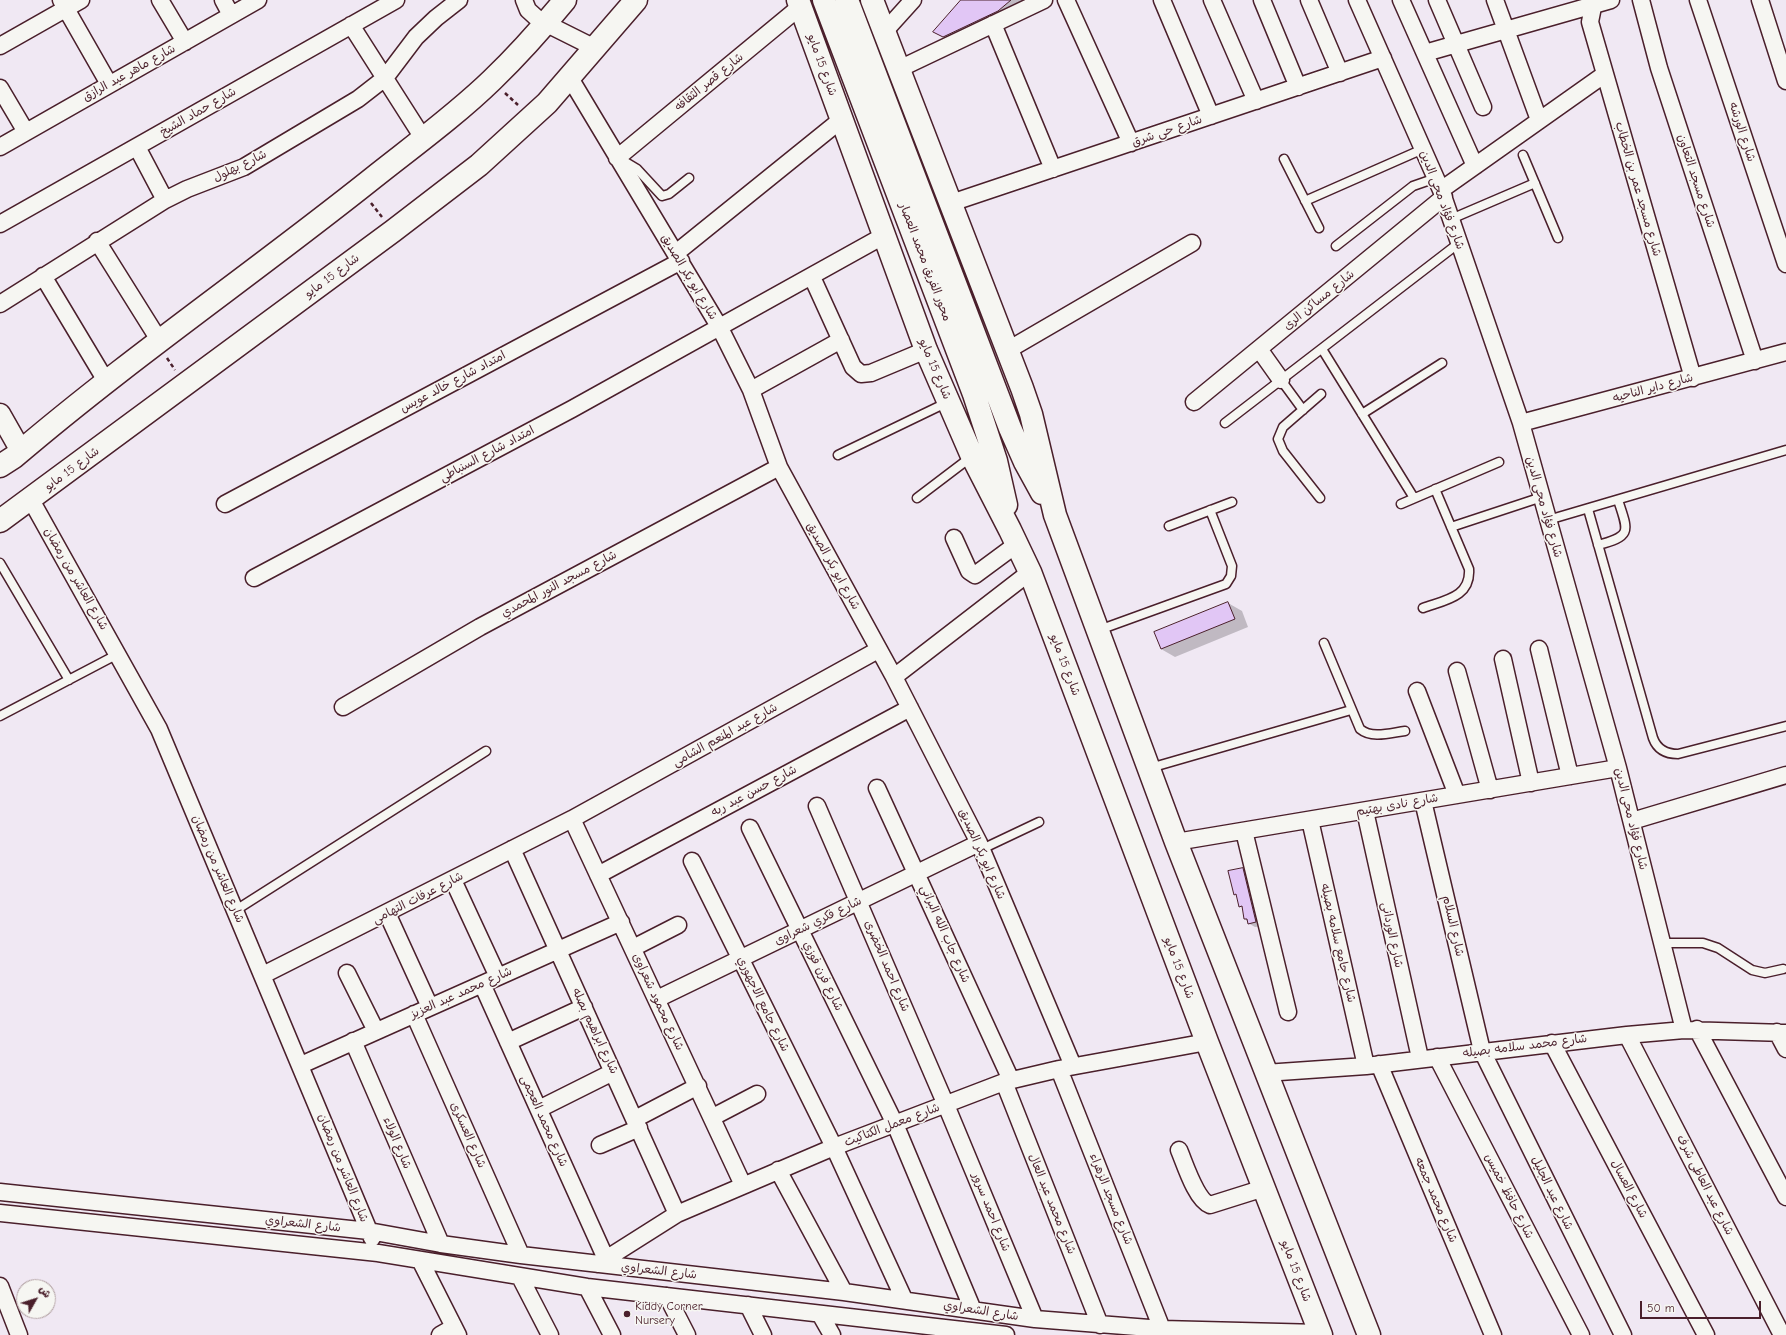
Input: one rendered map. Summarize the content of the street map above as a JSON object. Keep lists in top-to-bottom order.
{
  "streets": {
    "main road": ["شارع 15 مايو", "محور الفريق محمد العصار"],
    "street": [
      "شارع ماهر عبد الرازق",
      "شارع قصر الثقافه",
      "شارع حماد الشيخ",
      "شارع حى شرق",
      "شارع الورشه",
      "شارع بهلول",
      "شارع مسجد التعاون",
      "شارع مسجد عمر بن الخطاب",
      "شارع فؤاد محى الدين",
      "شارع ابو بكر الصديق",
      "شارع مساكن الرى",
      "امتداد شارع خالد عويس",
      "شارع داير الناحيه",
      "امتداد شارع السنباطي",
      "شارع العاشر من رمضان",
      "شارع مسجد النور المحمدي",
      "شارع عبد المنعم الشامى",
      "شارع حسن عبد ربه",
      "شارع نادى بهتيم",
      "شارع عرفات التهامى",
      "شارع فكري شعراوى",
      "شارع السلام",
      "شارع جاب الله البراني",
      "شارع الوردانى",
      "شارع جامع سلامه بصيله",
      "شارع احمد الخضرى",
      "شارع فرن فوزي",
      "شارع محمد عبد العزيز",
      "شارع محمود شعراوى",
      "شارع جامع الاجهوري",
      "شارع ابراهيم بصله",
      "شارع محمد سلامه بصيله",
      "شارع محمد العجمى",
      "شارع معمل الكتاكيت",
      "شارع العسكرى",
      "شارع الولاء",
      "شارع عبد العاطى شرف",
      "شارع العسال",
      "شارع عبد الجليل",
      "شارع حافظ خميس",
      "شارع مسجد الزهراء",
      "شارع محمد جمعه",
      "شارع محمد عبد العال",
      "شارع احمد سرور",
      "شارع الشعراوي"
    ]
  },
  "crossings": [
    ["شارع 15 مايو", "شارع قصر الثقافه"],
    ["شارع 15 مايو", "محور الفريق محمد العصار"],
    ["شارع 15 مايو", "شارع ابو بكر الصديق"],
    ["شارع 15 مايو", "امتداد شارع خالد عويس"],
    ["شارع 15 مايو", "امتداد شارع السنباطي"],
    ["شارع 15 مايو", "شارع العاشر من رمضان"],
    ["شارع 15 مايو", "شارع معمل الكتاكيت"],
    ["شارع 15 مايو", "شارع الشعراوي"],
    ["شارع قصر الثقافه", "شارع ابو بكر الصديق"],
    ["شارع حى شرق", "شارع فؤاد محى الدين"],
    ["شارع مسجد التعاون", "شارع داير الناحيه"],
    ["شارع مسجد عمر بن الخطاب", "شارع مساكن الرى"],
    ["شارع مسجد عمر بن الخطاب", "شارع داير الناحيه"],
    ["شارع فؤاد محى الدين", "شارع مساكن الرى"],
    ["شارع فؤاد محى الدين", "شارع داير الناحيه"],
    ["شارع فؤاد محى الدين", "شارع نادى بهتيم"],
    ["شارع فؤاد محى الدين", "شارع محمد سلامه بصيله"],
    ["شارع ابو بكر الصديق", "امتداد شارع خالد عويس"],
    ["شارع ابو بكر الصديق", "امتداد شارع السنباطي"],
    ["شارع ابو بكر الصديق", "شارع مسجد النور المحمدي"],
    ["شارع ابو بكر الصديق", "شارع عبد المنعم الشامى"],
    ["شارع ابو بكر الصديق", "شارع حسن عبد ربه"],
    ["شارع ابو بكر الصديق", "شارع فكري شعراوى"],
    ["شارع ابو بكر الصديق", "شارع معمل الكتاكيت"],
    ["شارع ابو بكر الصديق", "شارع مسجد الزهراء"],
    ["شارع العاشر من رمضان", "شارع عرفات التهامى"],
    ["شارع العاشر من رمضان", "شارع محمد عبد العزيز"],
    ["شارع العاشر من رمضان", "شارع الشعراوي"],
    ["شارع عبد المنعم الشامى", "شارع عرفات التهامى"],
    ["شارع عبد المنعم الشامى", "شارع محمود شعراوى"],
    ["شارع حسن عبد ربه", "شارع محمود شعراوى"],
    ["شارع نادى بهتيم", "شارع السلام"],
    ["شارع نادى بهتيم", "شارع الوردانى"],
    ["شارع نادى بهتيم", "شارع جامع سلامه بصيله"],
    ["شارع عرفات التهامى", "شارع محمود شعراوى"],
    ["شارع عرفات التهامى", "شارع ابراهيم بصله"],
    ["شارع فكري شعراوى", "شارع جاب الله البراني"],
    ["شارع فكري شعراوى", "شارع احمد الخضرى"],
    ["شارع فكري شعراوى", "شارع فرن فوزي"],
    ["شارع فكري شعراوى", "شارع محمود شعراوى"],
    ["شارع فكري شعراوى", "شارع جامع الاجهوري"],
    ["شارع السلام", "شارع محمد سلامه بصيله"],
    ["شارع السلام", "شارع عبد الجليل"],
    ["شارع جاب الله البراني", "شارع معمل الكتاكيت"],
    ["شارع جاب الله البراني", "شارع محمد عبد العال"],
    ["شارع الوردانى", "شارع محمد سلامه بصيله"],
    ["شارع جامع سلامه بصيله", "شارع محمد سلامه بصيله"],
    ["شارع جامع سلامه بصيله", "شارع محمد جمعه"],
    ["شارع احمد الخضرى", "شارع معمل الكتاكيت"],
    ["شارع احمد الخضرى", "شارع احمد سرور"],
    ["شارع فرن فوزي", "شارع معمل الكتاكيت"],
    ["شارع فرن فوزي", "شارع الشعراوي"],
    ["شارع محمد عبد العزيز", "شارع محمود شعراوى"],
    ["شارع محمد عبد العزيز", "شارع ابراهيم بصله"],
    ["شارع محمد عبد العزيز", "شارع محمد العجمى"],
    ["شارع محمد عبد العزيز", "شارع العسكرى"],
    ["شارع محمد عبد العزيز", "شارع الولاء"],
    ["شارع محمود شعراوى", "شارع معمل الكتاكيت"],
    ["شارع جامع الاجهوري", "شارع معمل الكتاكيت"],
    ["شارع جامع الاجهوري", "شارع الشعراوي"],
    ["شارع ابراهيم بصله", "شارع معمل الكتاكيت"],
    ["شارع محمد سلامه بصيله", "شارع عبد العاطى شرف"],
    ["شارع محمد سلامه بصيله", "شارع العسال"],
    ["شارع محمد سلامه بصيله", "شارع عبد الجليل"],
    ["شارع محمد سلامه بصيله", "شارع حافظ خميس"],
    ["شارع محمد سلامه بصيله", "شارع محمد جمعه"],
    ["شارع محمد العجمى", "شارع معمل الكتاكيت"],
    ["شارع محمد العجمى", "شارع الشعراوي"],
    ["شارع معمل الكتاكيت", "شارع مسجد الزهراء"],
    ["شارع معمل الكتاكيت", "شارع محمد عبد العال"],
    ["شارع معمل الكتاكيت", "شارع احمد سرور"],
    ["شارع معمل الكتاكيت", "شارع الشعراوي"],
    ["شارع العسكرى", "شارع الشعراوي"],
    ["شارع الولاء", "شارع الشعراوي"],
    ["شارع مسجد الزهراء", "شارع الشعراوي"],
    ["شارع محمد عبد العال", "شارع الشعراوي"],
    ["شارع احمد سرور", "شارع الشعراوي"]
  ],
  "places": ["Kiddy Corner Nursery"],
  "scale_bar": "50 m",
  "north": "top right"
}
